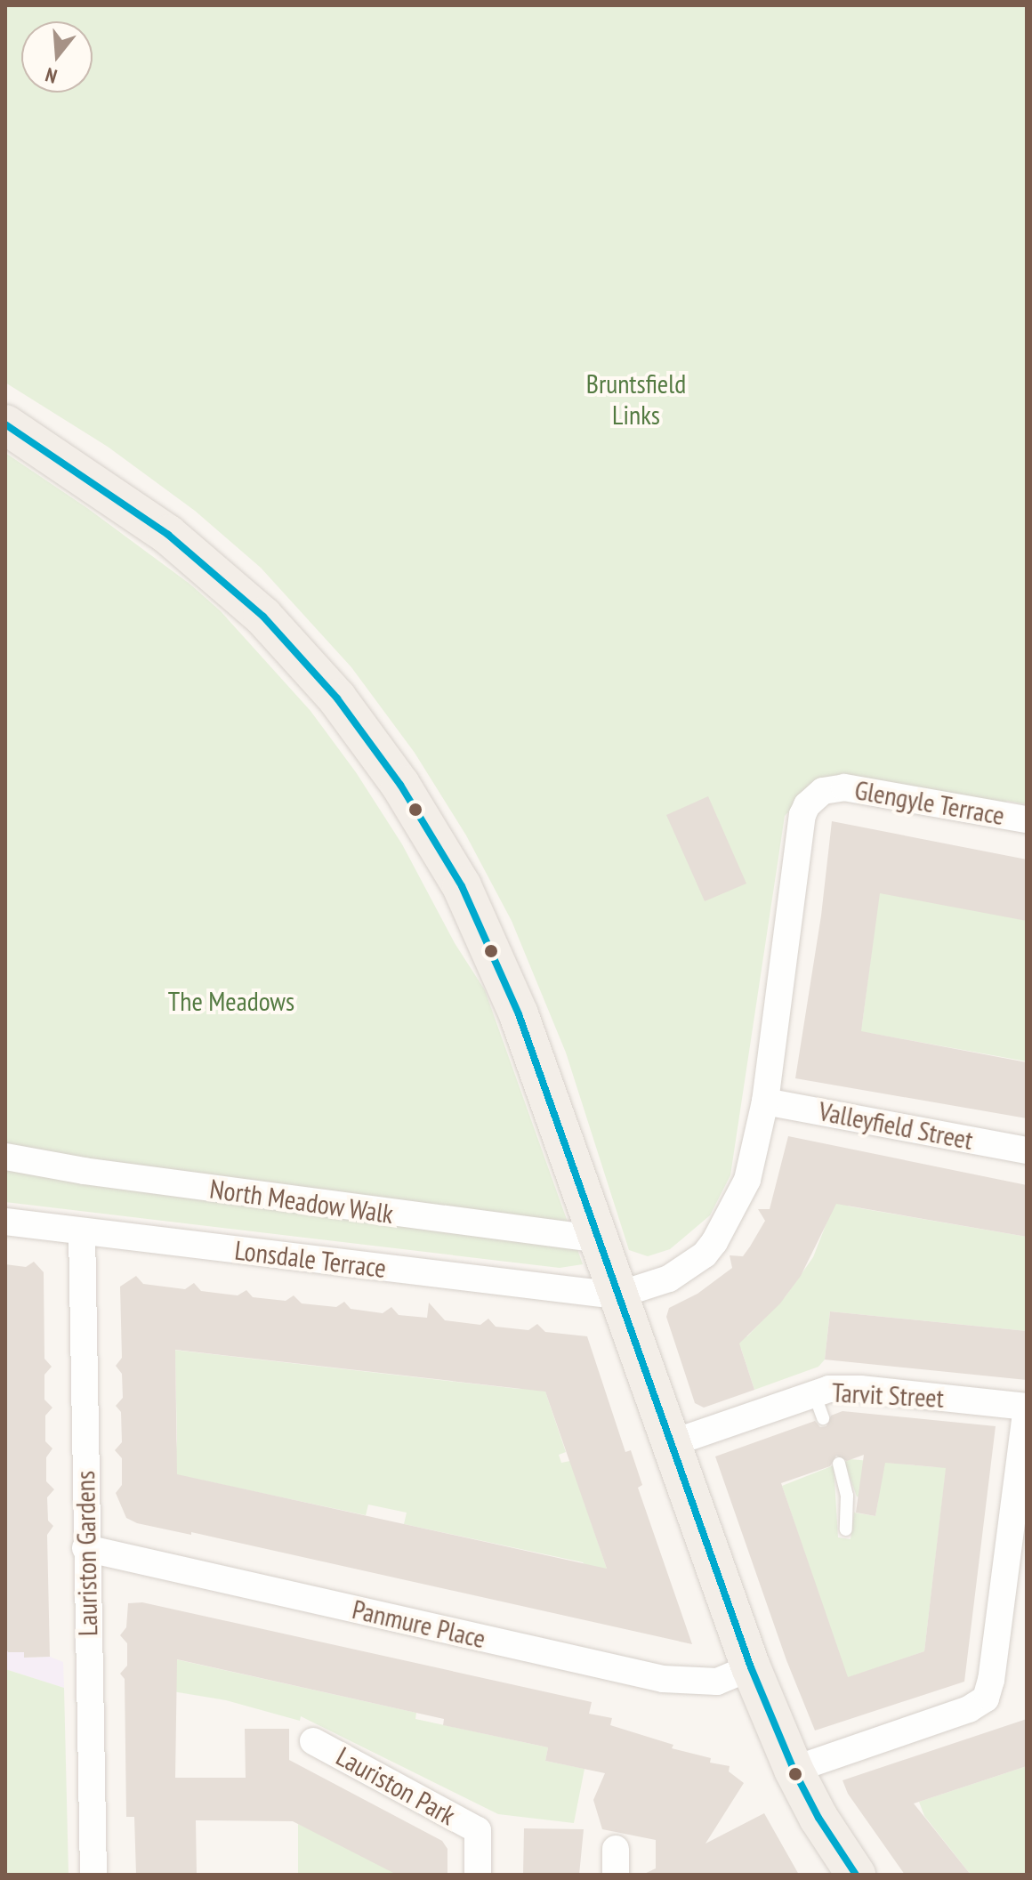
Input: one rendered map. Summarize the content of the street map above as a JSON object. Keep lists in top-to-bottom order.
{
  "streets": {
    "street": [
      "Glengyle Terrace",
      "Valleyfield Street",
      "North Meadow Walk",
      "Lonsdale Terrace",
      "Tarvit Street",
      "Lauriston Gardens",
      "Panmure Place",
      "Lauriston Park"
    ]
  },
  "crossings": [
    ["Glengyle Terrace", "Valleyfield Street"],
    ["Lonsdale Terrace", "Lauriston Gardens"],
    ["Lauriston Gardens", "Panmure Place"]
  ],
  "parks": ["Bruntsfield Links", "The Meadows"],
  "north": "bottom"
}
